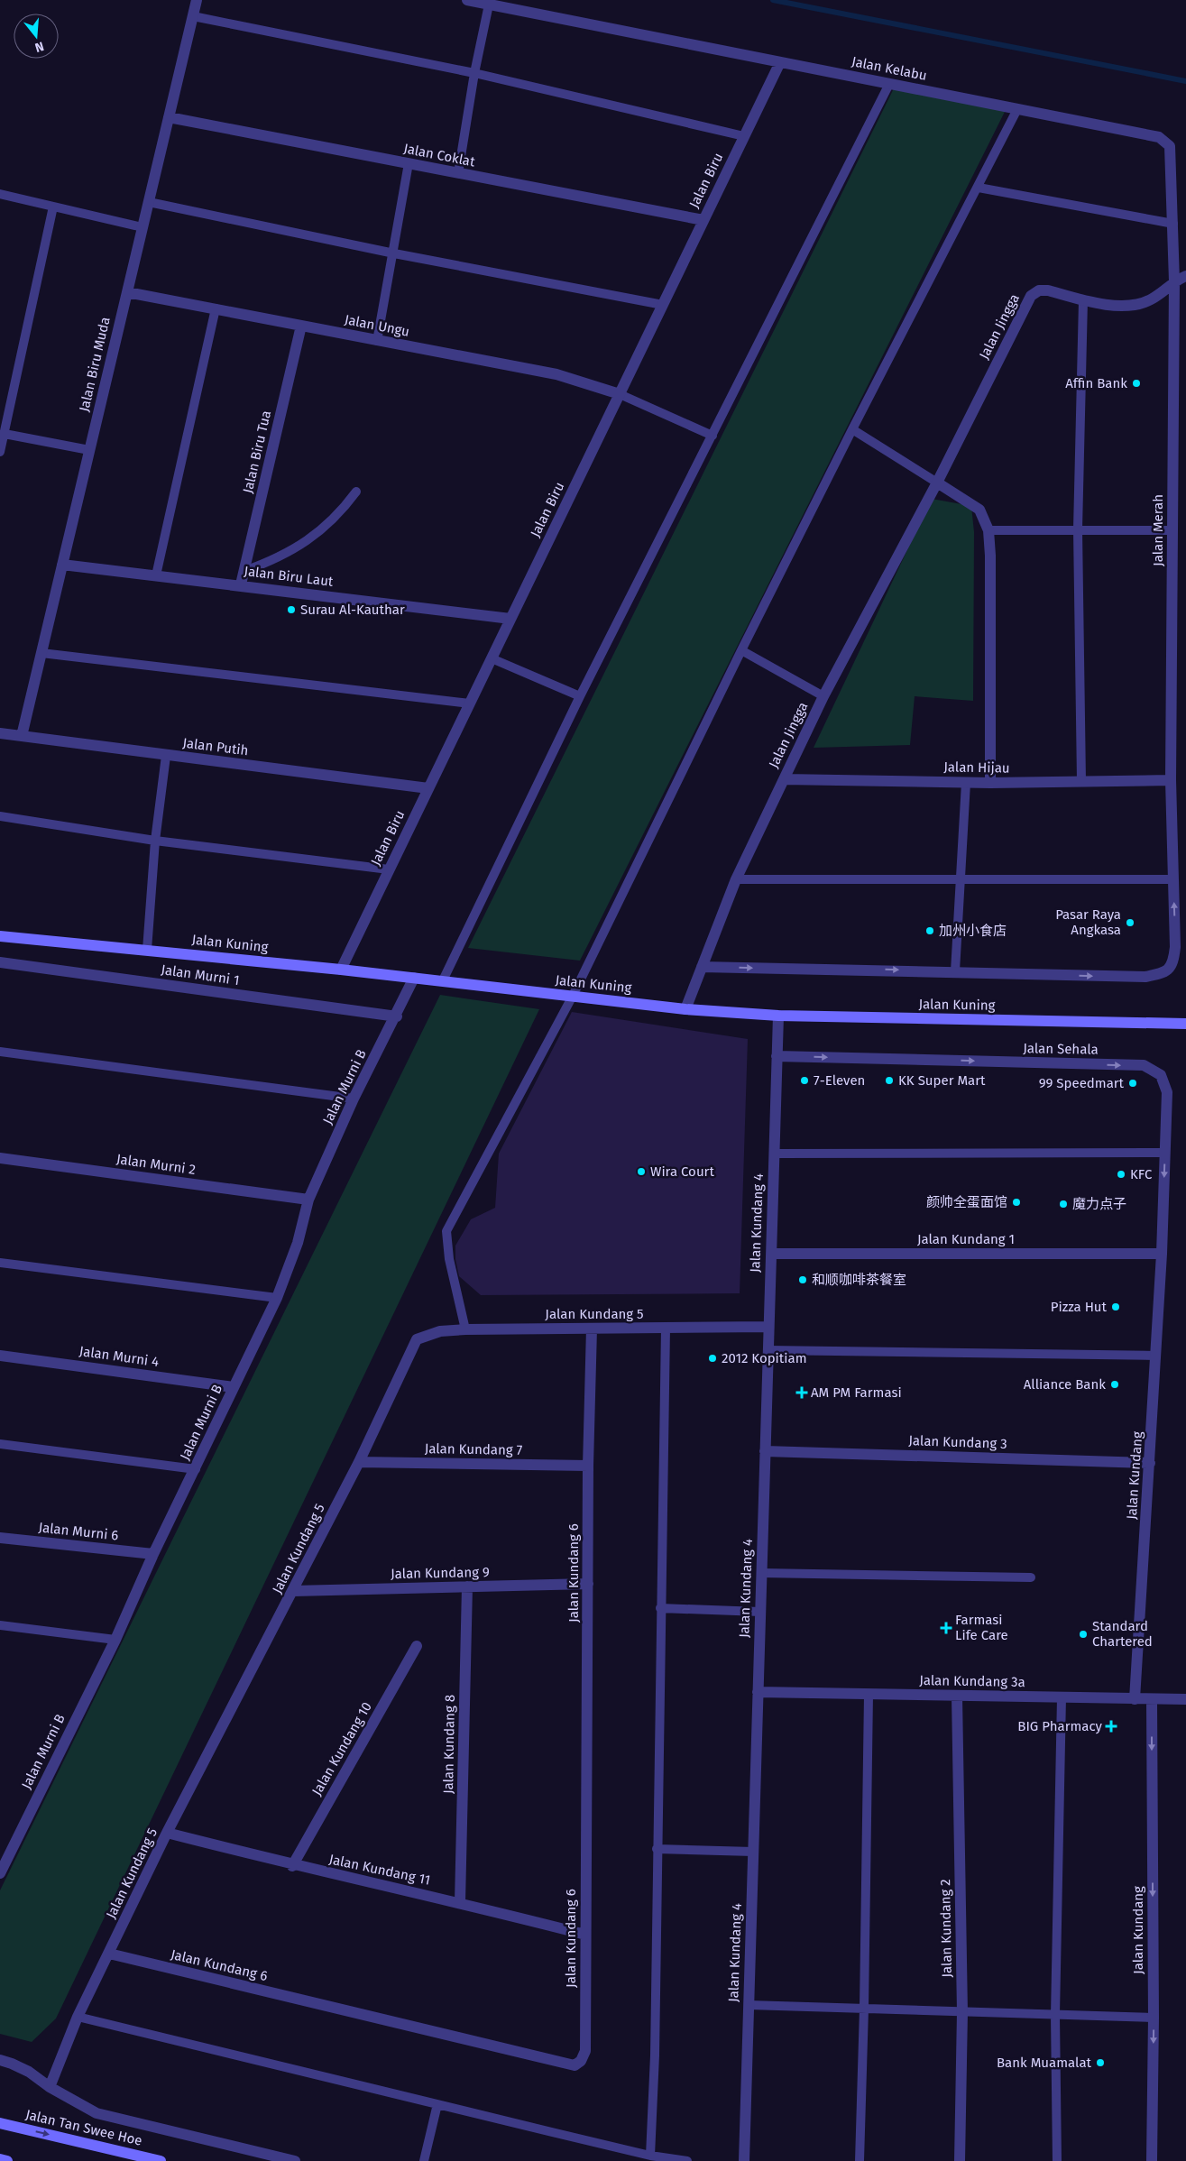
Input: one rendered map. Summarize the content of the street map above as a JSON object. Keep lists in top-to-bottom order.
{
  "streets": {
    "street": [
      "Jalan Kelabu",
      "Jalan Coklat",
      "Jalan Biru",
      "Jalan Ungu",
      "Jalan Jingga",
      "Jalan Biru Muda",
      "Jalan Biru Tua",
      "Jalan Merah",
      "Jalan Biru Laut",
      "Jalan Putih",
      "Jalan Hijau",
      "Jalan Kuning",
      "Jalan Murni 1",
      "Jalan Sehala",
      "Jalan Murni B",
      "Jalan Murni 2",
      "Jalan Kundang 4",
      "Jalan Kundang 1",
      "Jalan Kundang 5",
      "Jalan Murni 4",
      "Jalan Kundang 3",
      "Jalan Kundang 7",
      "Jalan Kundang",
      "Jalan Murni 6",
      "Jalan Kundang 9",
      "Jalan Kundang 6",
      "Jalan Kundang 3a",
      "Jalan Kundang 8",
      "Jalan Kundang 10",
      "Jalan Kundang 11",
      "Jalan Kundang 2",
      "Jalan Tan Swee Hoe"
    ]
  },
  "crossings": [
    ["Jalan Kelabu", "Jalan Biru"],
    ["Jalan Kelabu", "Jalan Jingga"],
    ["Jalan Kelabu", "Jalan Merah"],
    ["Jalan Coklat", "Jalan Biru"],
    ["Jalan Coklat", "Jalan Biru Muda"],
    ["Jalan Biru", "Jalan Ungu"],
    ["Jalan Biru", "Jalan Biru Laut"],
    ["Jalan Biru", "Jalan Putih"],
    ["Jalan Biru", "Jalan Kuning"],
    ["Jalan Ungu", "Jalan Biru Muda"],
    ["Jalan Ungu", "Jalan Biru Tua"],
    ["Jalan Jingga", "Jalan Merah"],
    ["Jalan Jingga", "Jalan Hijau"],
    ["Jalan Jingga", "Jalan Kuning"],
    ["Jalan Biru Muda", "Jalan Biru Laut"],
    ["Jalan Biru Muda", "Jalan Putih"],
    ["Jalan Biru Tua", "Jalan Biru Laut"],
    ["Jalan Merah", "Jalan Hijau"],
    ["Jalan Kuning", "Jalan Murni B"],
    ["Jalan Kuning", "Jalan Kundang 4"],
    ["Jalan Murni 1", "Jalan Murni B"],
    ["Jalan Sehala", "Jalan Kundang 4"],
    ["Jalan Sehala", "Jalan Kundang 1"],
    ["Jalan Sehala", "Jalan Kundang"],
    ["Jalan Murni B", "Jalan Murni 2"],
    ["Jalan Murni B", "Jalan Murni 4"],
    ["Jalan Murni B", "Jalan Murni 6"],
    ["Jalan Kundang 4", "Jalan Kundang 1"],
    ["Jalan Kundang 4", "Jalan Kundang 5"],
    ["Jalan Kundang 4", "Jalan Kundang 3"],
    ["Jalan Kundang 4", "Jalan Kundang 3a"],
    ["Jalan Kundang 1", "Jalan Kundang"],
    ["Jalan Kundang 5", "Jalan Kundang 7"],
    ["Jalan Kundang 5", "Jalan Kundang 9"],
    ["Jalan Kundang 5", "Jalan Kundang 6"],
    ["Jalan Kundang 5", "Jalan Kundang 11"],
    ["Jalan Kundang 3", "Jalan Kundang"],
    ["Jalan Kundang 7", "Jalan Kundang 6"],
    ["Jalan Kundang", "Jalan Kundang 3a"],
    ["Jalan Kundang 9", "Jalan Kundang 6"],
    ["Jalan Kundang 9", "Jalan Kundang 8"],
    ["Jalan Kundang 6", "Jalan Kundang 11"],
    ["Jalan Kundang 3a", "Jalan Kundang 2"],
    ["Jalan Kundang 8", "Jalan Kundang 11"],
    ["Jalan Kundang 10", "Jalan Kundang 11"]
  ],
  "one_way": ["Jalan Merah", "Jalan Kundang"],
  "places": {
    "other": [
      "Affin Bank",
      "Surau Al-Kauthar",
      "Pasar Raya Angkasa",
      "加州小食店",
      "7-Eleven",
      "KK Super Mart",
      "99 Speedmart",
      "Wira Court",
      "KFC",
      "颜帅全蛋面馆",
      "魔力点子",
      "和顺咖啡茶餐室",
      "Pizza Hut",
      "2012 Kopitiam",
      "Alliance Bank",
      "Standard Chartered",
      "Bank Muamalat"
    ],
    "health": ["AM PM Farmasi", "Farmasi Life Care", "BIG Pharmacy"]
  },
  "north": "bottom"
}
